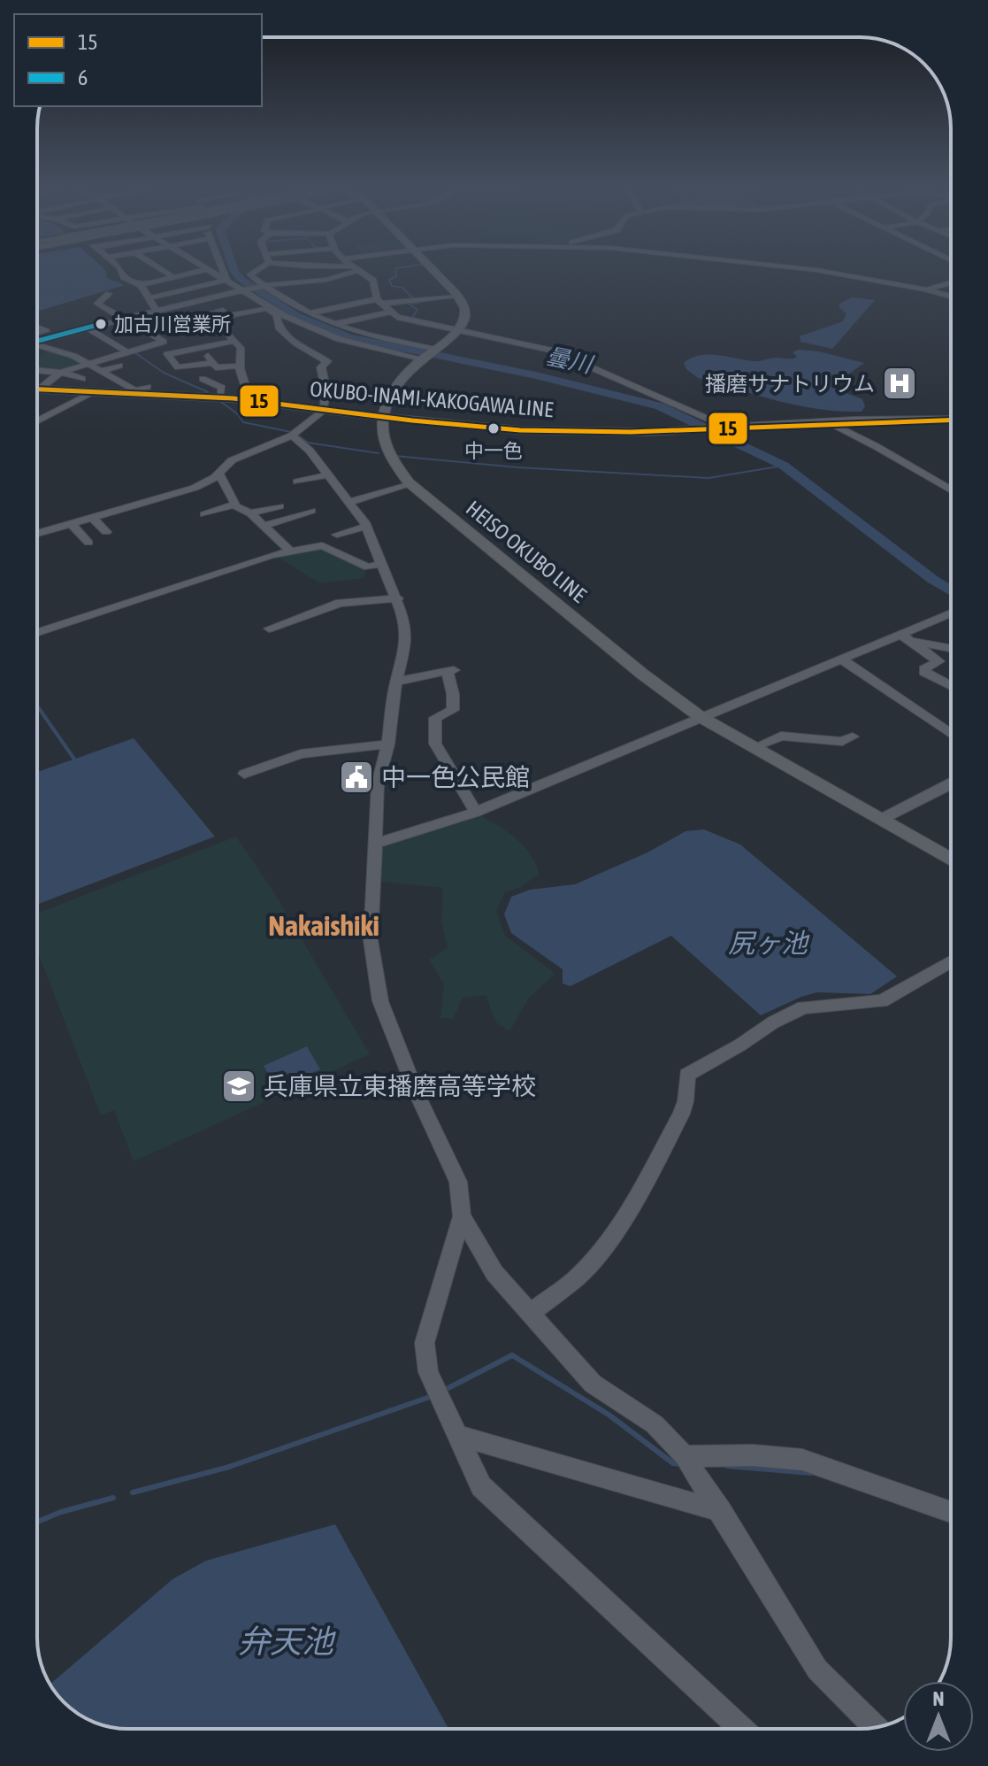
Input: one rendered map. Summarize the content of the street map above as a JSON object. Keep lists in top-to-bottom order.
{
  "streets": {
    "main road": ["OKUBO-INAMI-KAKOGAWA LINE", "HEISO OKUBO LINE"]
  },
  "crossings": [
    ["OKUBO-INAMI-KAKOGAWA LINE", "HEISO OKUBO LINE"]
  ],
  "districts": ["Nakaishiki"],
  "water": ["曇川", "尻ヶ池", "弁天池"],
  "places": {
    "other": ["加古川営業所", "中一色"],
    "hospital": ["播磨サナトリウム"],
    "public building": ["中一色公民館"],
    "school or university": ["兵庫県立東播磨高等学校"]
  },
  "lines": ["transit line 6", "transit line 15"],
  "legend": ["15", "6"],
  "north": "top"
}
